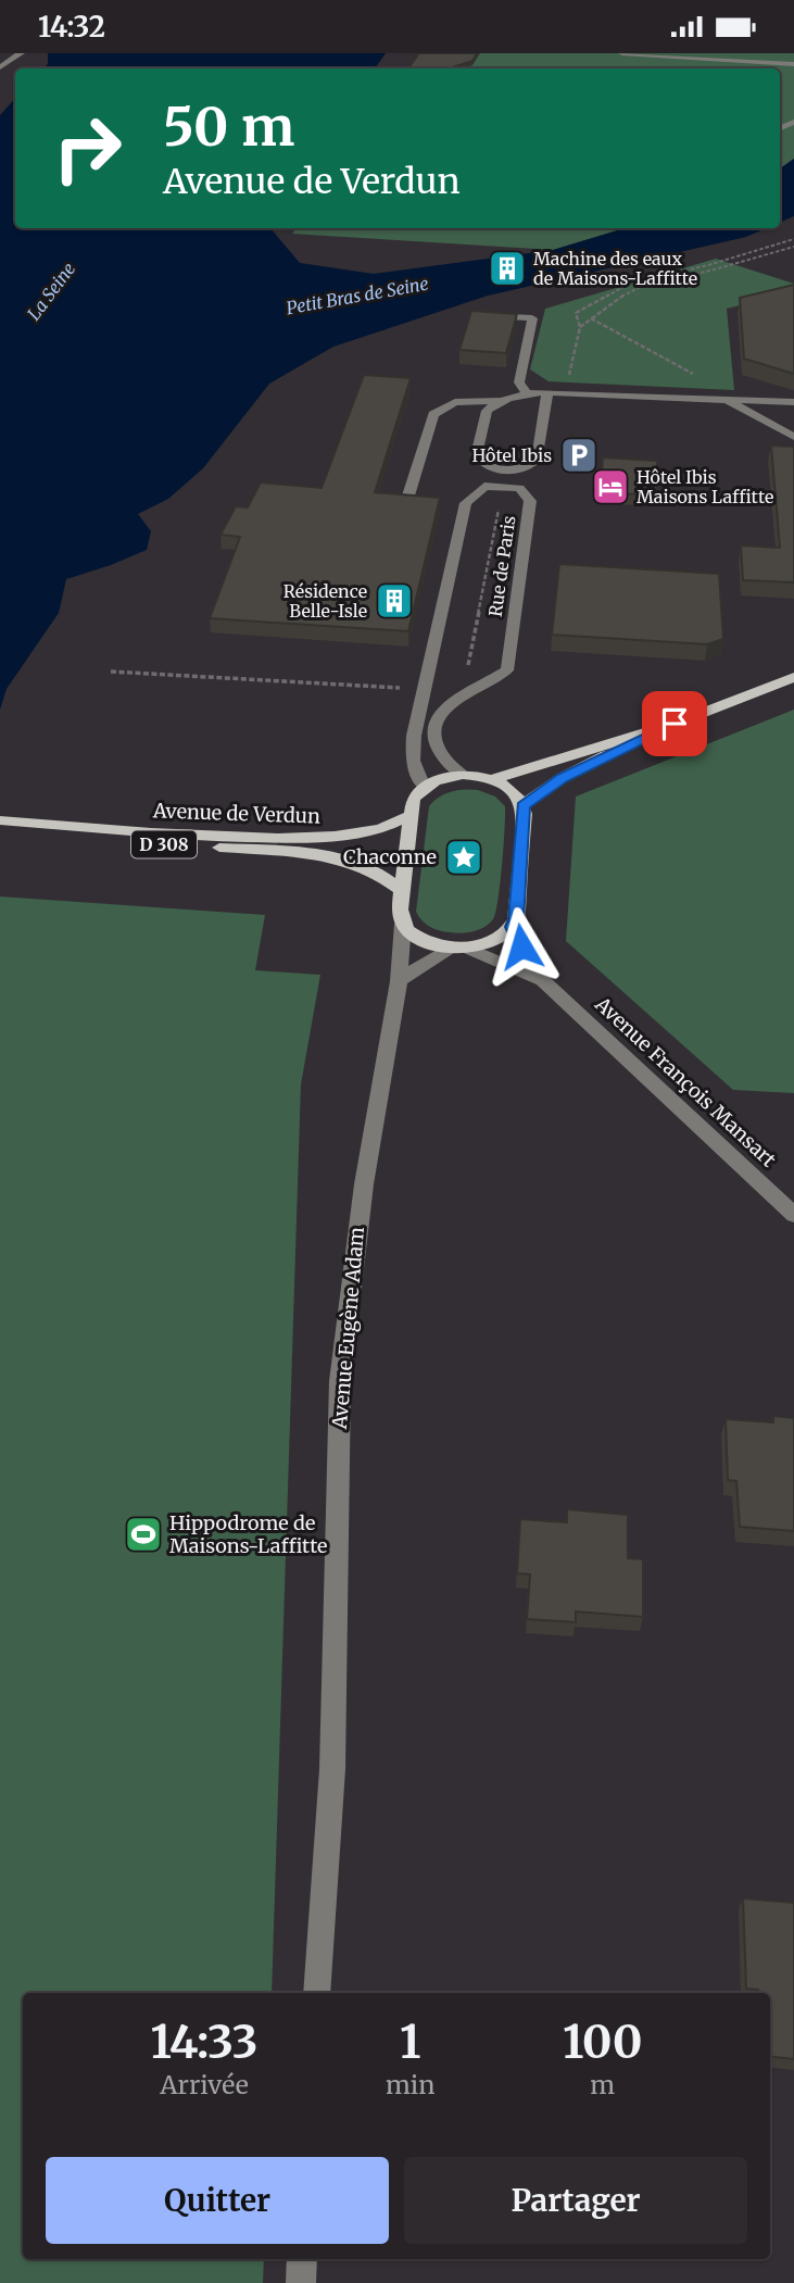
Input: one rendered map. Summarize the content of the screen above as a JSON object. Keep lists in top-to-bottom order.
{
  "streets": {
    "main road": ["Avenue de Verdun", "D 308"],
    "street": ["Rue de Paris", "Avenue François Mansart", "Avenue Eugène Adam"]
  },
  "crossings": [
    ["Rue de Paris", "Avenue de Verdun"],
    ["Rue de Paris", "Avenue François Mansart"],
    ["Rue de Paris", "Avenue Eugène Adam"],
    ["Avenue de Verdun", "D 308"],
    ["Avenue de Verdun", "Avenue François Mansart"],
    ["Avenue de Verdun", "Avenue Eugène Adam"],
    ["Avenue François Mansart", "Avenue Eugène Adam"]
  ],
  "water": ["La Seine", "Petit Bras de Seine"],
  "places": {
    "building": ["Machine des eaux de Maisons-Laffitte", "Résidence Belle-Isle"],
    "parking": ["Hôtel Ibis"],
    "hotel": ["Hôtel Ibis Maisons Laffitte"],
    "place": ["Chaconne"],
    "sports": ["Hippodrome de Maisons-Laffitte"]
  },
  "page": {
    "status": "14:32",
    "turn": ["50 m", "Avenue de Verdun"],
    "eta": [
      "14:33",
      "Arrivée",
      "1",
      "min",
      "100",
      "m"
    ],
    "buttons": ["Quitter", "Partager"]
  }
}
